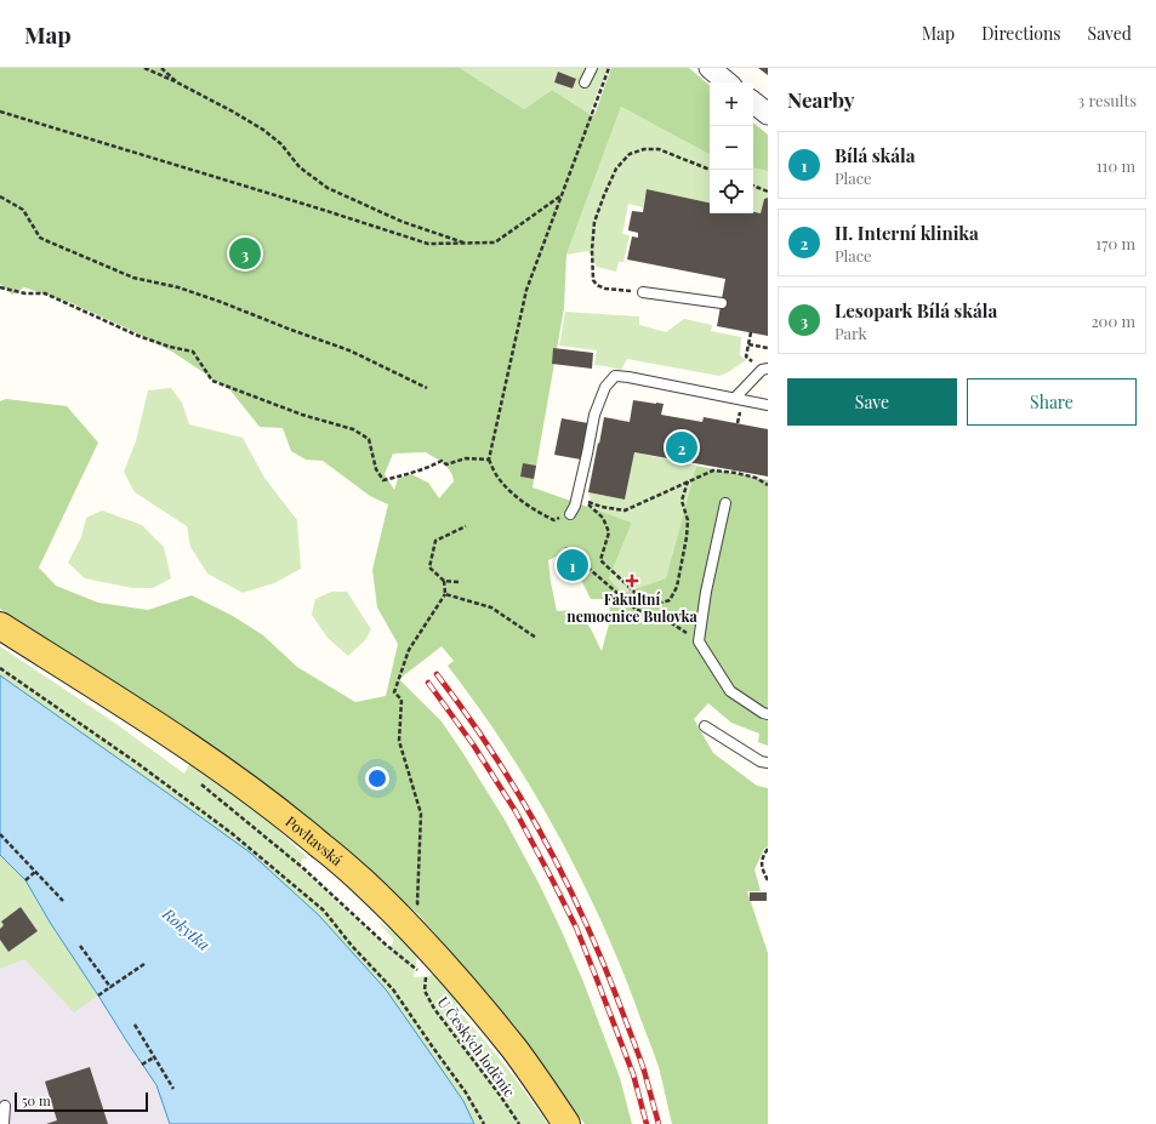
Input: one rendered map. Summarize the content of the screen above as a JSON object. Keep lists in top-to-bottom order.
{
  "streets": {
    "main road": ["Povltavská"],
    "path": ["U Českých loděnic"]
  },
  "water": ["Rokytka"],
  "places": {
    "health": ["Fakultní nemocnice Bulovka"]
  },
  "scale_bar": "50 m",
  "page": {
    "header": "Map",
    "nav": ["Map", "Directions", "Saved"],
    "heading": ["Nearby", "3 results"],
    "map_buttons": ["+", "−"],
    "list": [
      {
        "mark": "1",
        "name": "Bílá skála",
        "note": "Place",
        "value": "110 m"
      },
      {
        "mark": "2",
        "name": "II. Interní klinika",
        "note": "Place",
        "value": "170 m"
      },
      {
        "mark": "3",
        "name": "Lesopark Bílá skála",
        "note": "Park",
        "value": "200 m"
      }
    ],
    "pins": ["3", "2", "1"],
    "buttons": ["Save", "Share"],
    "scale": "50 m"
  }
}
